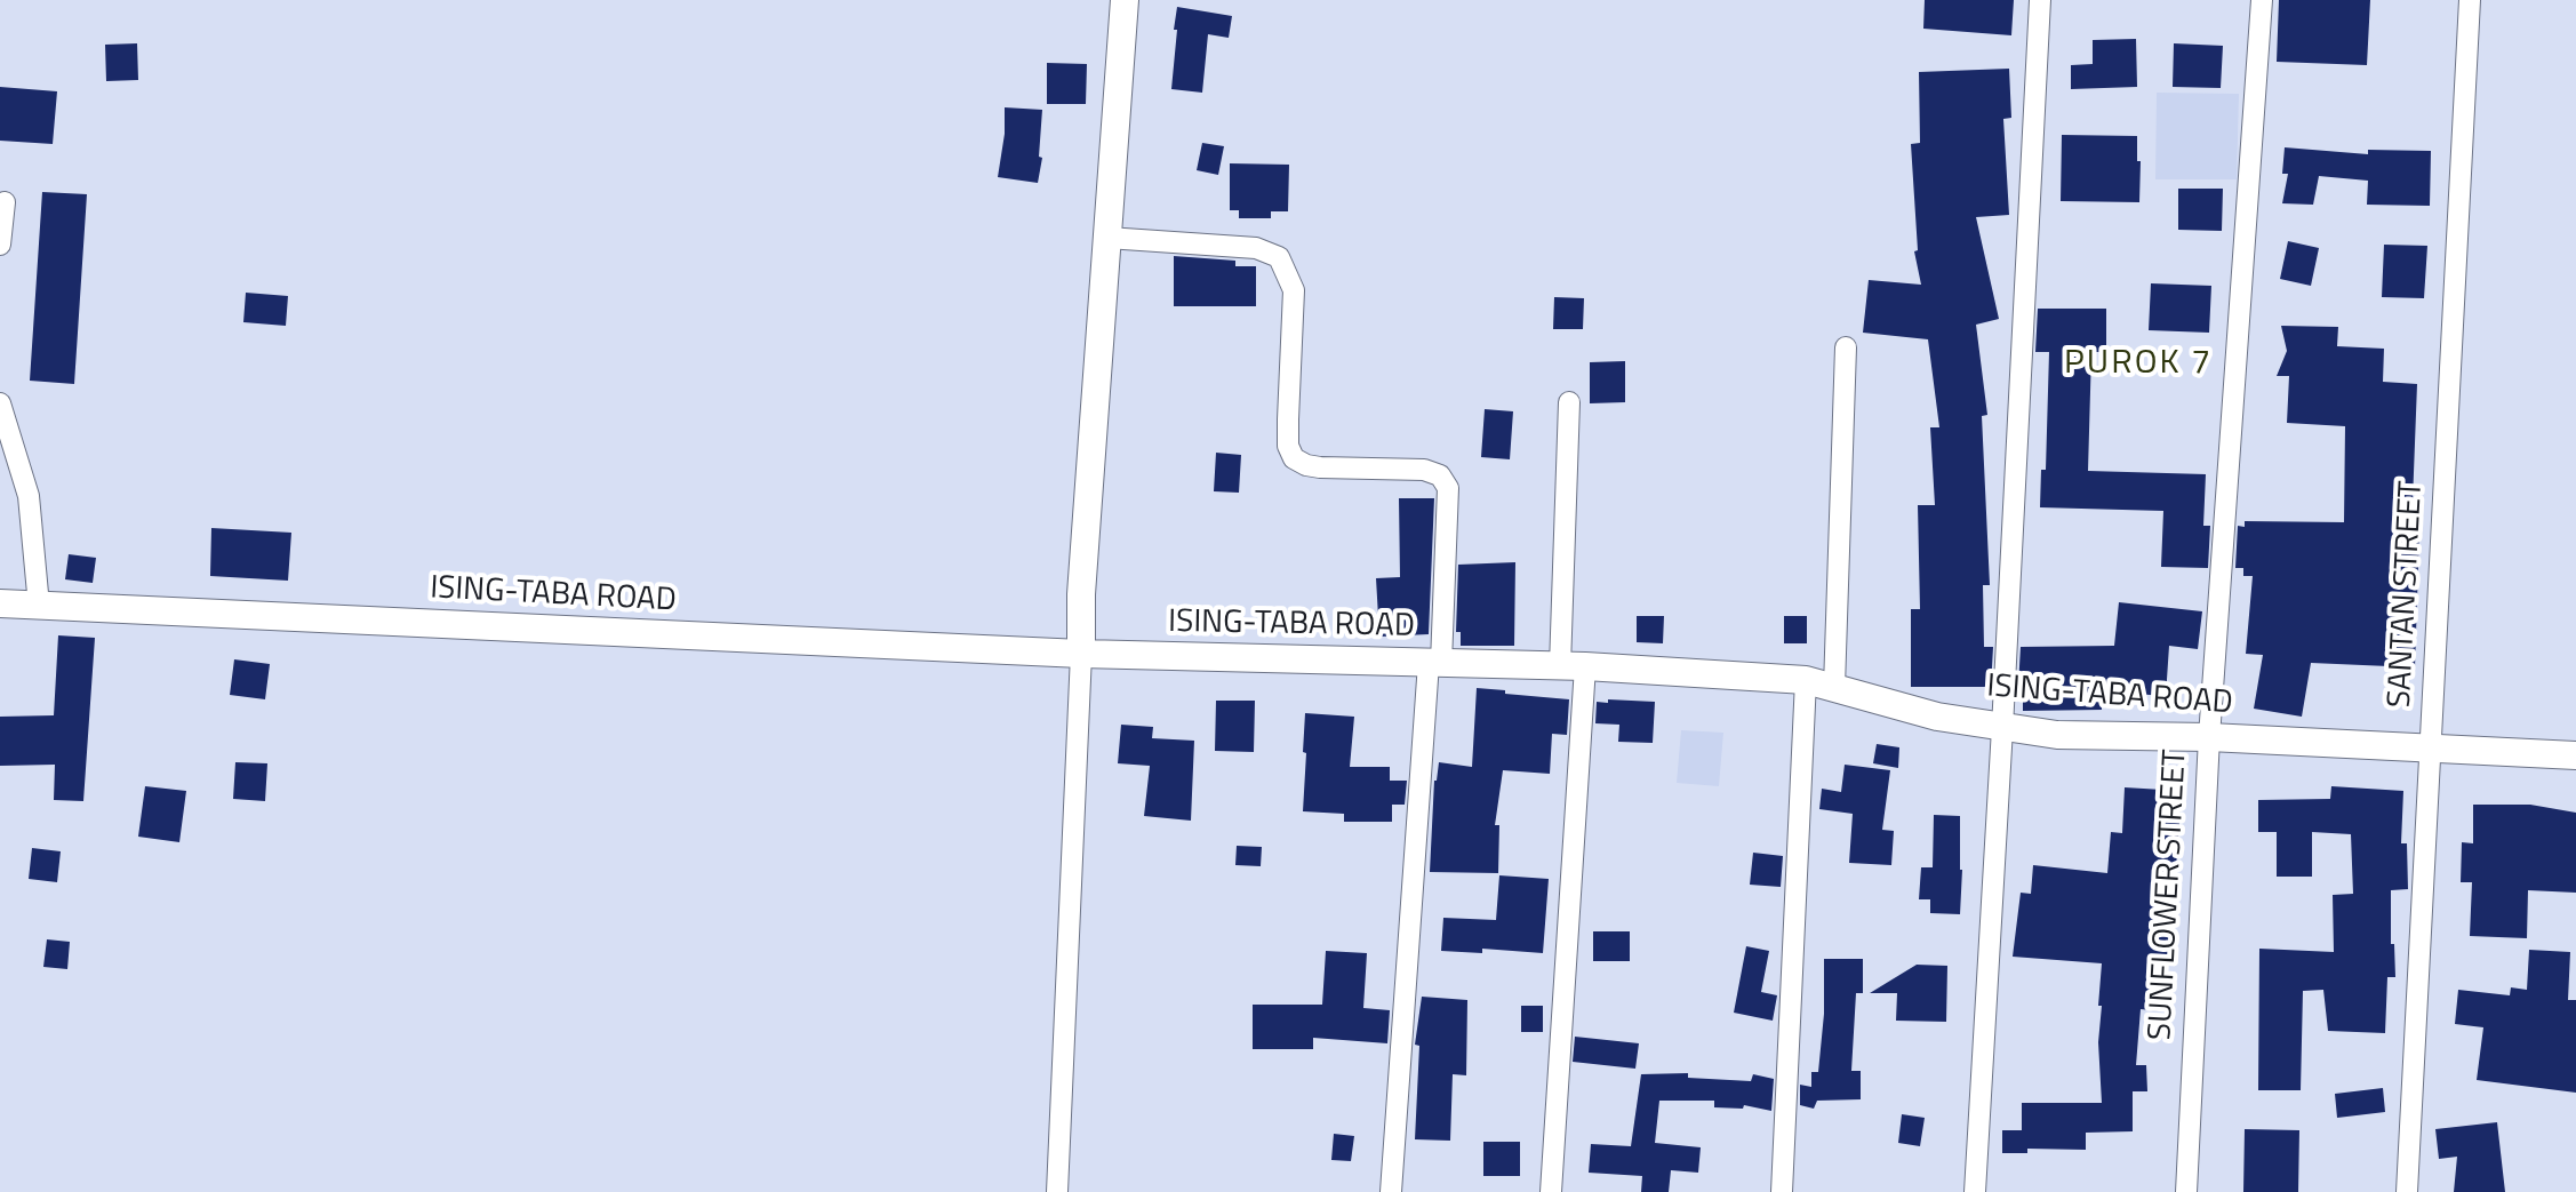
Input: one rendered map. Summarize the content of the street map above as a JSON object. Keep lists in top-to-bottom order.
{
  "streets": {
    "street": ["SANTAN STREET", "ISING-TABA ROAD", "SUNFLOWER STREET"]
  },
  "crossings": [
    ["SANTAN STREET", "ISING-TABA ROAD"],
    ["ISING-TABA ROAD", "SUNFLOWER STREET"]
  ],
  "districts": ["PUROK 7"]
}
